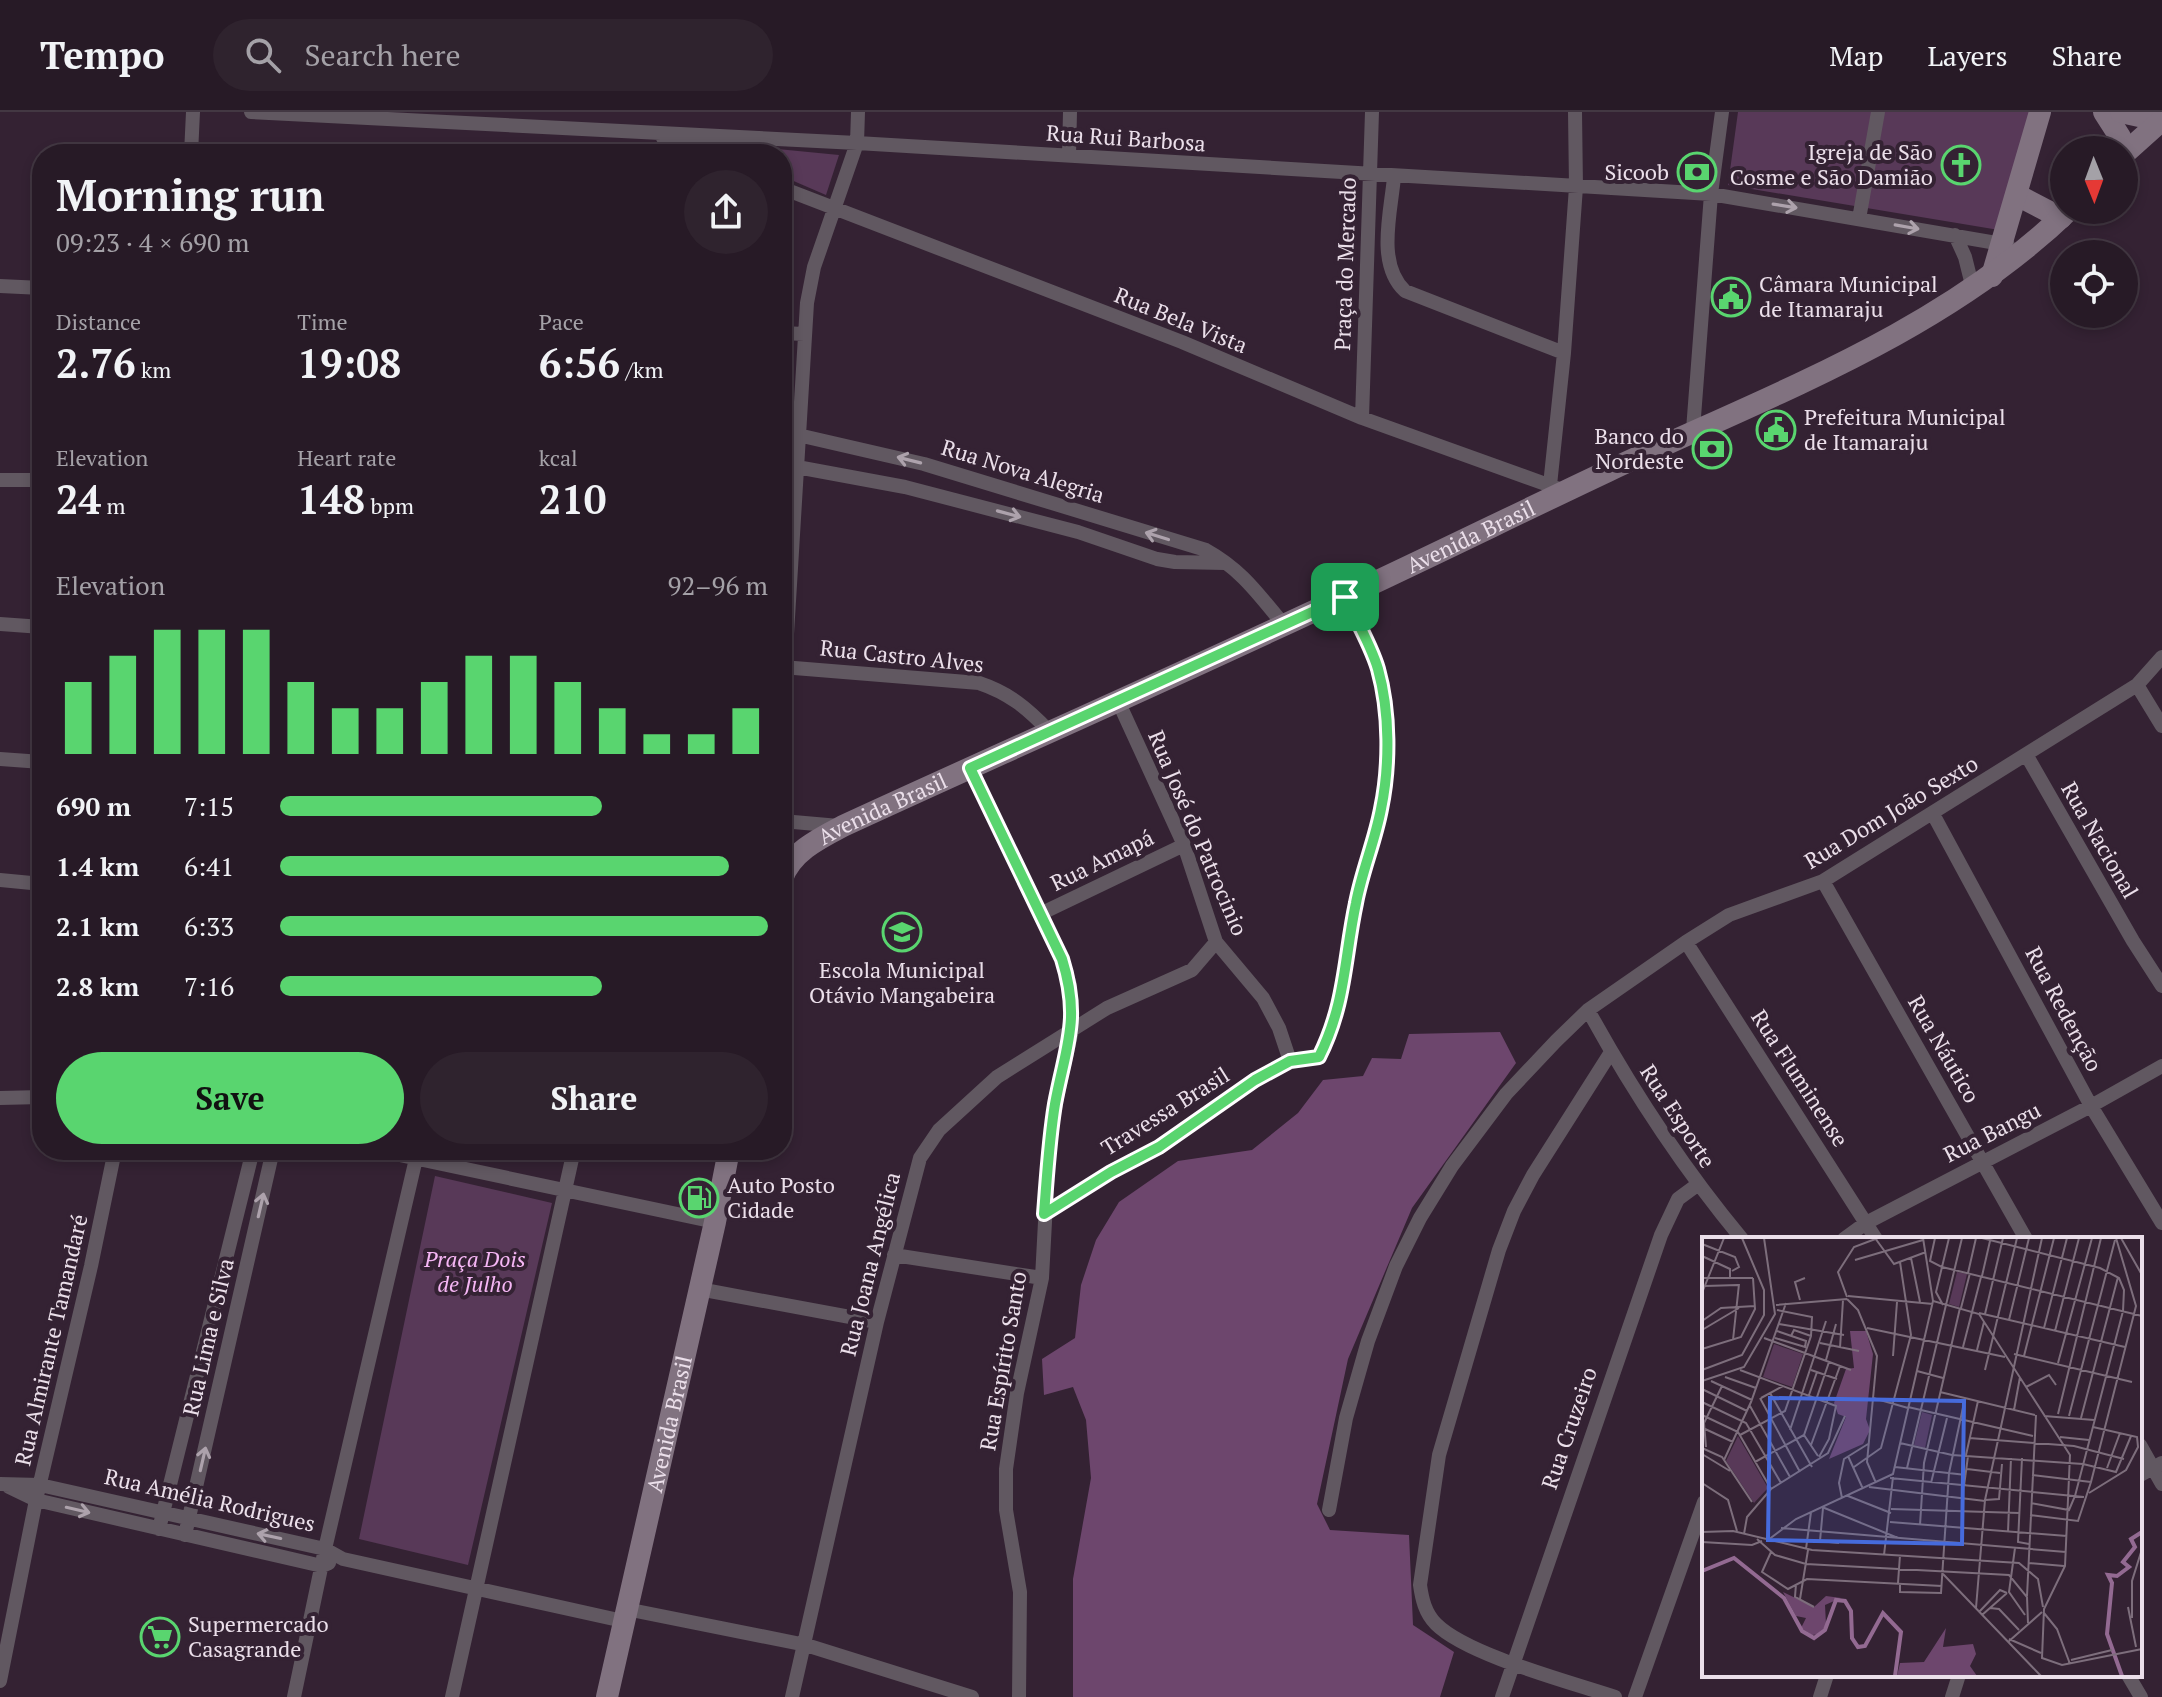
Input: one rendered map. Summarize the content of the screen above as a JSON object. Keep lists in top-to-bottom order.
{
  "streets": {
    "street": [
      "Rua Rui Barbosa",
      "Praça do Mercado",
      "Rua Bela Vista",
      "Rua Nova Alegria",
      "Avenida Brasil",
      "Rua Castro Alves",
      "Rua Dom João Sexto",
      "Rua José do Patrocinio",
      "Rua Nacional",
      "Rua Amapá",
      "Rua Redenção",
      "Rua Náutico",
      "Rua Fluminense",
      "Travessa Brasil",
      "Rua Esporte",
      "Rua Bangu",
      "Rua Joana Angélica",
      "Rua Lima e Silva",
      "Rua Almirante Tamandaré",
      "Rua Espírito Santo",
      "Rua Cruzeiro",
      "Rua Amélia Rodrigues"
    ]
  },
  "crossings": [
    ["Rua Rui Barbosa", "Praça do Mercado"],
    ["Rua Rui Barbosa", "Avenida Brasil"],
    ["Praça do Mercado", "Rua Bela Vista"],
    ["Rua Bela Vista", "Avenida Brasil"],
    ["Rua Nova Alegria", "Avenida Brasil"],
    ["Avenida Brasil", "Rua Castro Alves"],
    ["Avenida Brasil", "Rua José do Patrocinio"],
    ["Avenida Brasil", "Travessa Brasil"],
    ["Avenida Brasil", "Rua Espírito Santo"],
    ["Rua Dom João Sexto", "Rua Nacional"],
    ["Rua Dom João Sexto", "Rua Redenção"],
    ["Rua Dom João Sexto", "Rua Náutico"],
    ["Rua Dom João Sexto", "Rua Fluminense"],
    ["Rua Dom João Sexto", "Rua Esporte"],
    ["Rua José do Patrocinio", "Rua Amapá"],
    ["Rua José do Patrocinio", "Travessa Brasil"],
    ["Rua José do Patrocinio", "Rua Joana Angélica"],
    ["Rua Amapá", "Rua Espírito Santo"],
    ["Rua Redenção", "Rua Bangu"],
    ["Rua Náutico", "Rua Bangu"],
    ["Rua Fluminense", "Rua Bangu"],
    ["Travessa Brasil", "Rua Espírito Santo"],
    ["Rua Esporte", "Rua Cruzeiro"],
    ["Rua Joana Angélica", "Rua Espírito Santo"],
    ["Rua Lima e Silva", "Rua Amélia Rodrigues"],
    ["Rua Almirante Tamandaré", "Rua Amélia Rodrigues"]
  ],
  "parks": ["Praça Dois de Julho"],
  "places": {
    "church": ["Igreja de São Cosme e São Damião"],
    "bank": ["Sicoob", "Banco do Nordeste"],
    "public building": ["Câmara Municipal de Itamaraju", "Prefeitura Municipal de Itamaraju"],
    "school or university": ["Escola Municipal Otávio Mangabeira"],
    "fuel station": ["Auto Posto Cidade"],
    "supermarket": ["Supermercado Casagrande"]
  },
  "north": "bottom",
  "page": {
    "header": "Tempo",
    "search": "Search here",
    "nav": ["Map", "Layers", "Share"],
    "heading": ["Morning run", "09:23 · 4 × 690 m"],
    "stats": [
      ["Distance", "2.76 km"],
      ["Time", "19:08"],
      ["Pace", "6:56 /km"],
      ["Elevation", "24 m"],
      ["Heart rate", "148 bpm"],
      ["kcal", "210"]
    ],
    "chart": ["Elevation", "92–96 m"],
    "list": [
      {
        "name": "690 m",
        "note": "7:15"
      },
      {
        "name": "1.4 km",
        "note": "6:41"
      },
      {
        "name": "2.1 km",
        "note": "6:33"
      },
      {
        "name": "2.8 km",
        "note": "7:16"
      }
    ],
    "buttons": ["Save", "Share"]
  }
}
